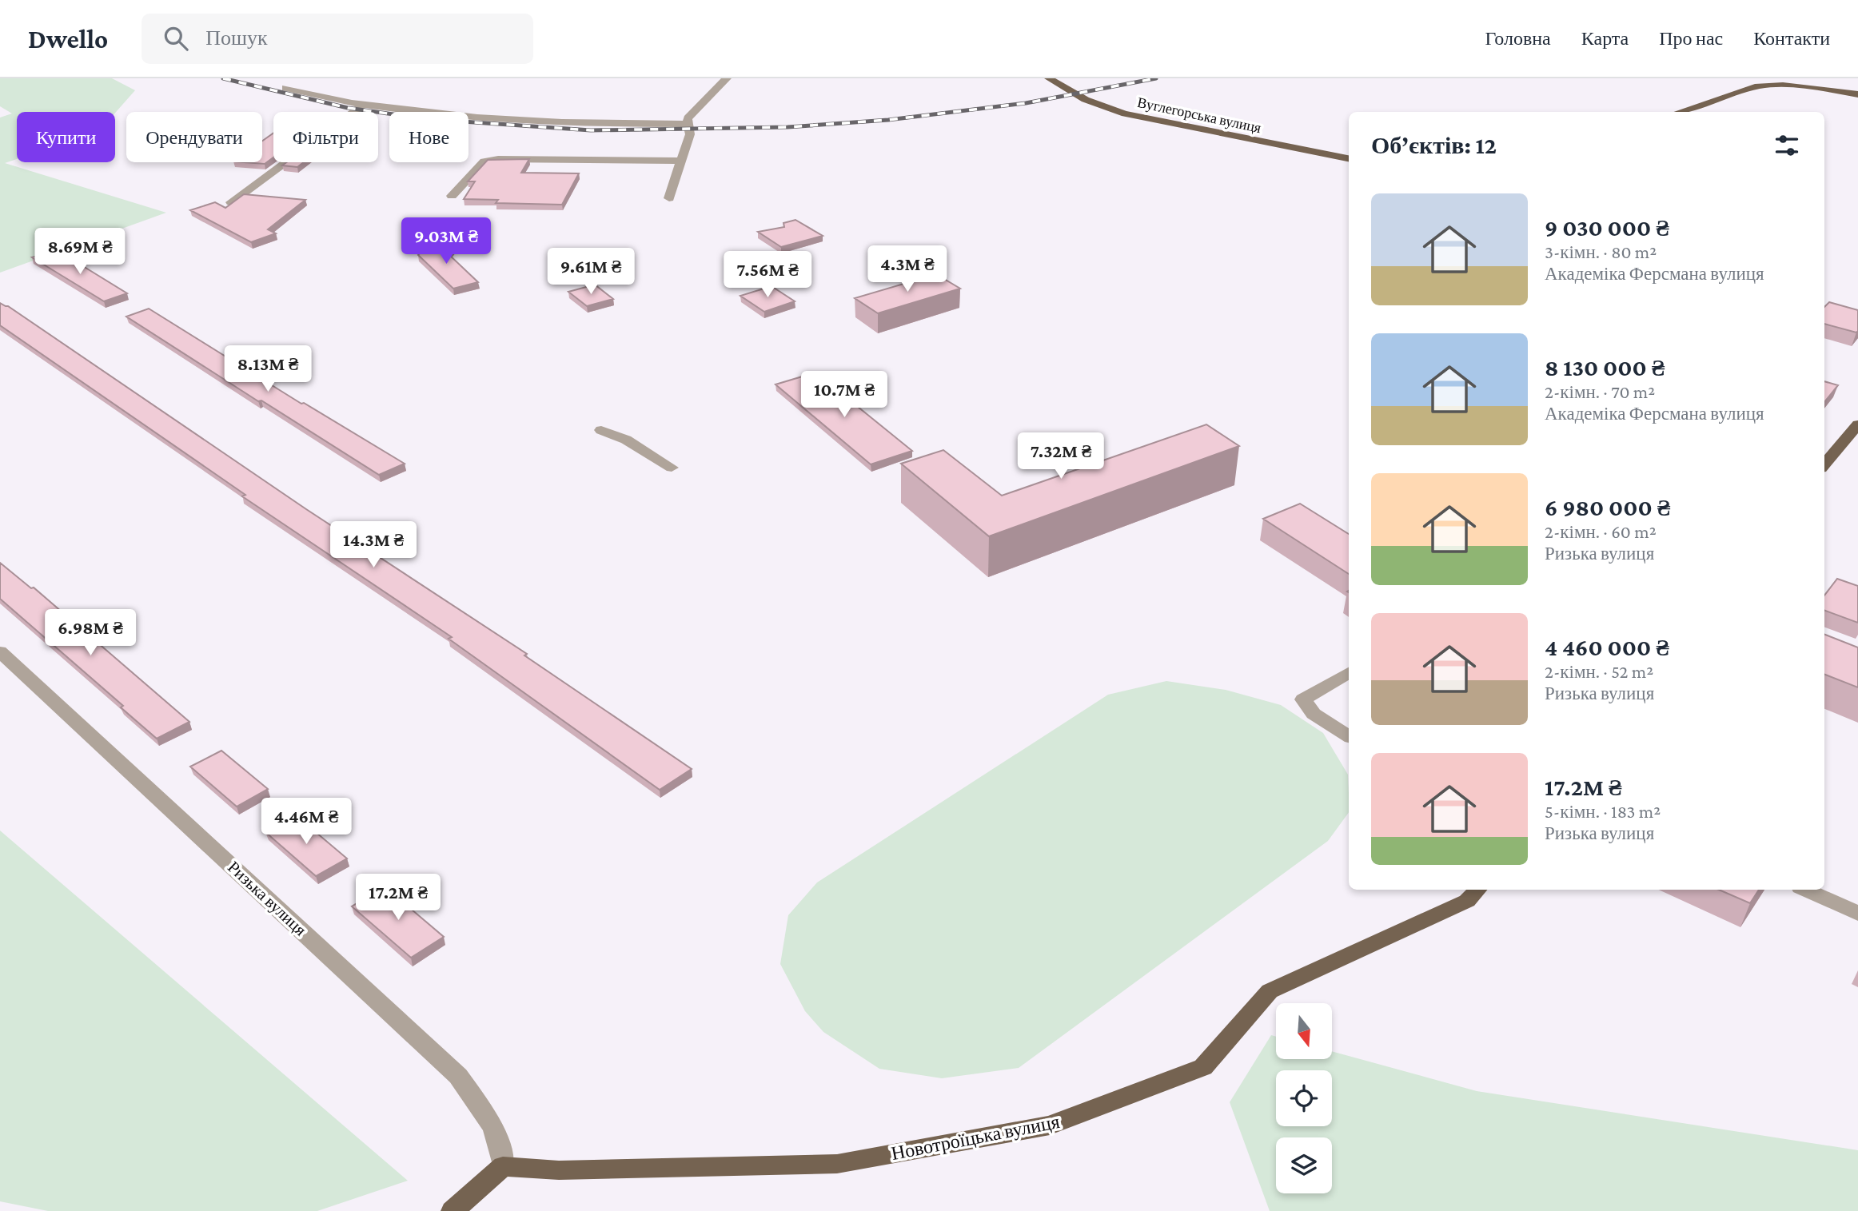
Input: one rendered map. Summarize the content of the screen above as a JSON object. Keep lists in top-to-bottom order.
{
  "streets": {
    "main road": ["Вуглегорська вулиця", "Новотроїцька вулиця"],
    "street": ["Ризька вулиця"]
  },
  "crossings": [
    ["Ризька вулиця", "Новотроїцька вулиця"]
  ],
  "north": "bottom",
  "page": {
    "header": "Dwello",
    "search": "Пошук",
    "nav": [
      "Головна",
      "Карта",
      "Про нас",
      "Контакти"
    ],
    "chip": [
      "Купити",
      "Орендувати",
      "Фільтри",
      "Нове"
    ],
    "heading": "Об’єктів: 12",
    "list": [
      {
        "name": "9 030 000 ₴",
        "note": "3-кімн. · 80 m² · Академіка Ферсмана вулиця"
      },
      {
        "name": "8 130 000 ₴",
        "note": "2-кімн. · 70 m² · Академіка Ферсмана вулиця"
      },
      {
        "name": "6 980 000 ₴",
        "note": "2-кімн. · 60 m² · Ризька вулиця"
      },
      {
        "name": "4 460 000 ₴",
        "note": "2-кімн. · 52 m² · Ризька вулиця"
      },
      {
        "name": "17.2M ₴",
        "note": "5-кімн. · 183 m² · Ризька вулиця"
      }
    ],
    "price": [
      "9.03M ₴",
      "8.69M ₴",
      "4.3M ₴",
      "9.61M ₴",
      "7.56M ₴",
      "8.13M ₴",
      "10.7M ₴",
      "7.32M ₴",
      "14.3M ₴",
      "6.98M ₴",
      "4.46M ₴",
      "17.2M ₴"
    ]
  }
}
